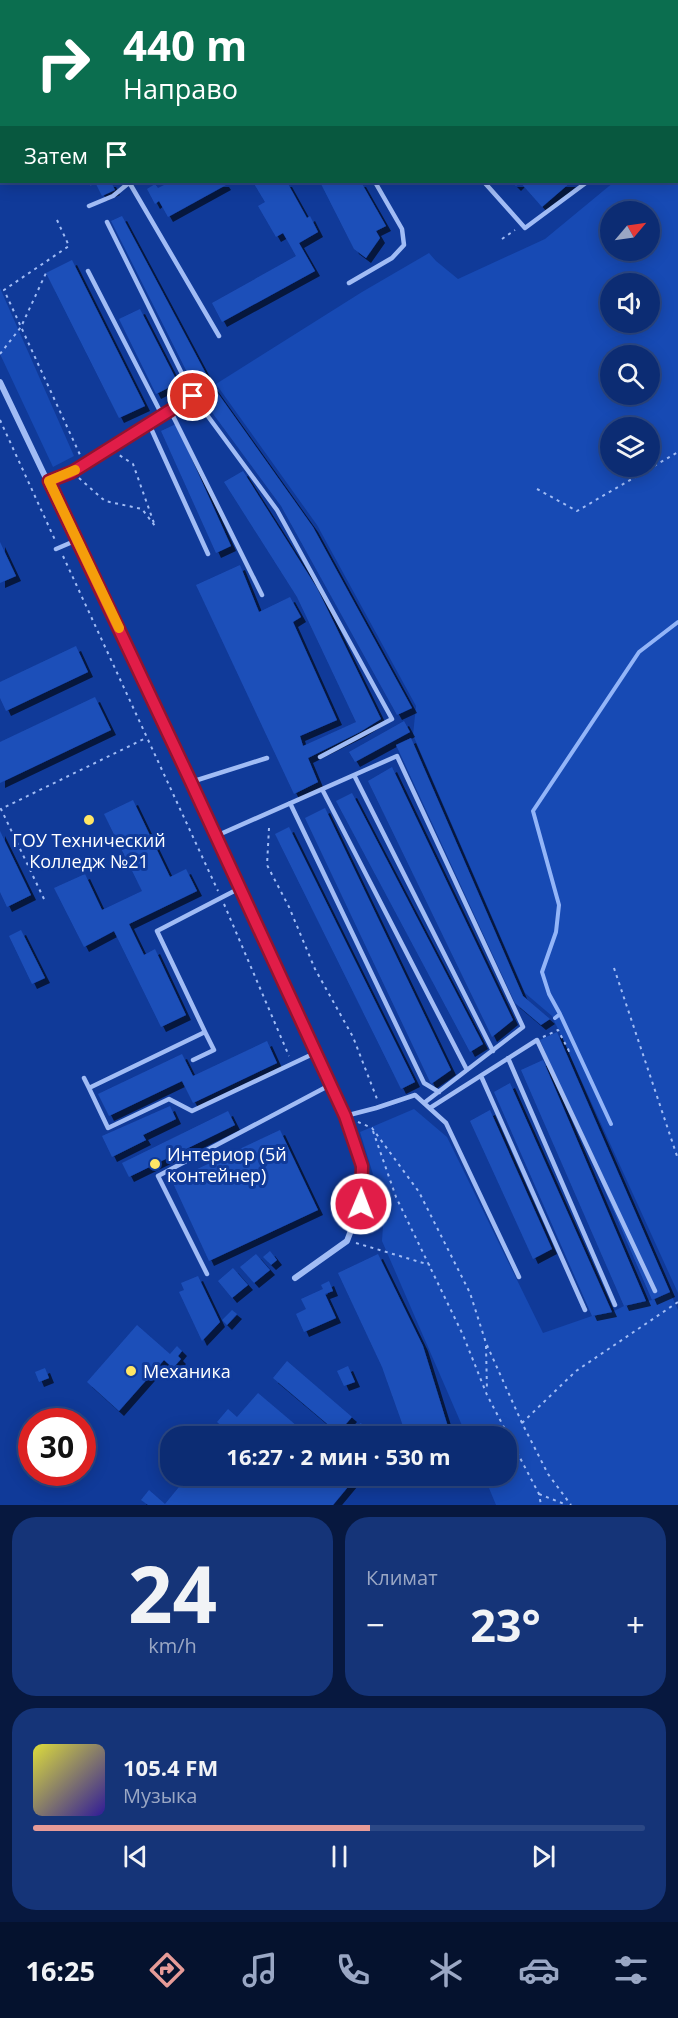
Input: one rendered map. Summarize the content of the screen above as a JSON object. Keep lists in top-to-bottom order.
{
  "places": ["ГОУ Технический Колледж №21", "Интериор (5й контейнер)", "Механика"],
  "north": "top right",
  "page": {
    "turn": ["440 m", "Направо"],
    "then": "Затем",
    "limit": "30",
    "trip": "16:27 · 2 мин · 530 m",
    "tile": [
      ["24", "km/h"],
      "Климат"
    ],
    "heat": ["−", "23°", "+"],
    "song": ["105.4 FM", "Музыка"],
    "tabs": "16:25"
  }
}
